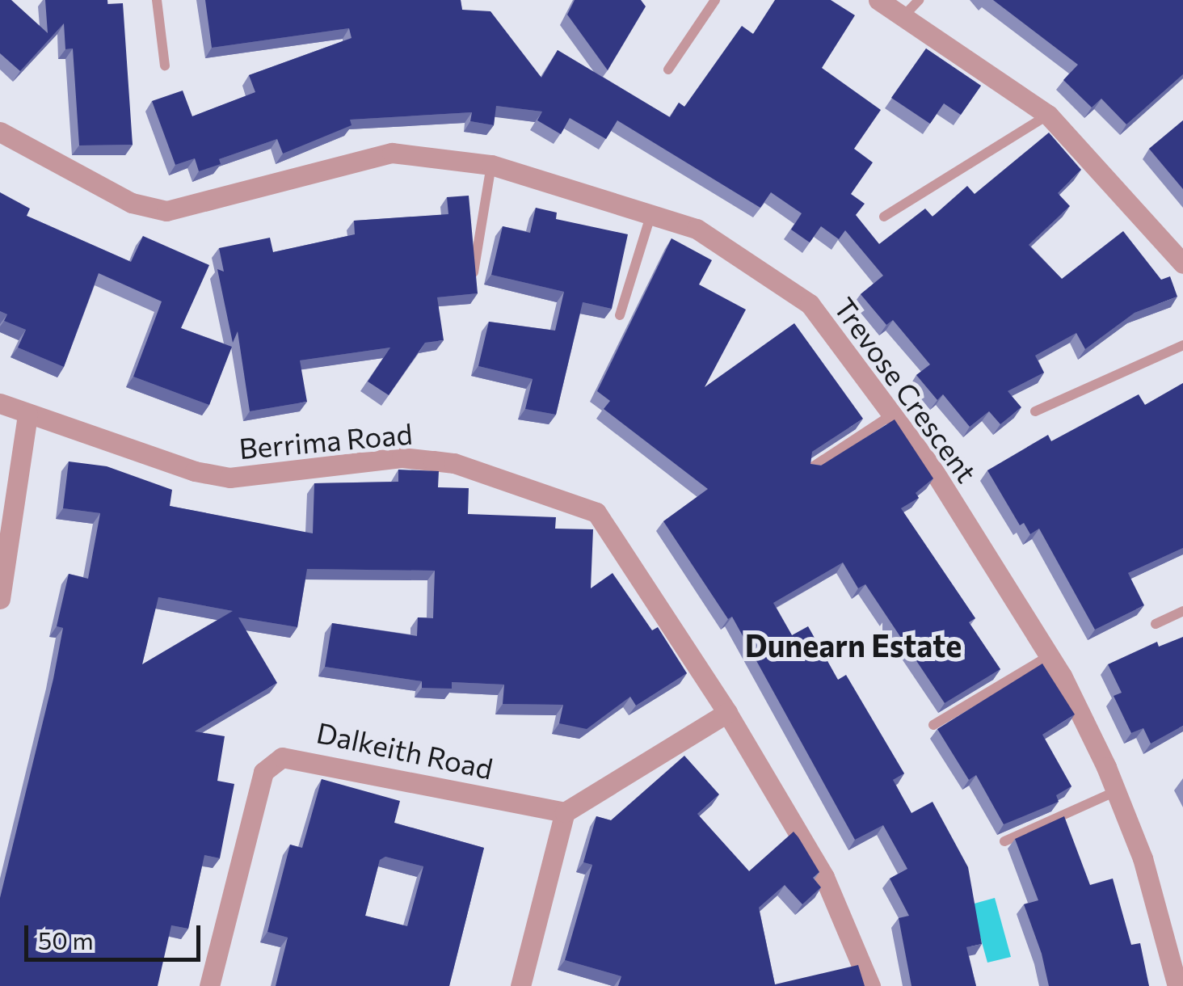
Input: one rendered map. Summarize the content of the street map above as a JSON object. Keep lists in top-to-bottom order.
{
  "streets": {
    "street": ["Trevose Crescent", "Berrima Road", "Dalkeith Road"]
  },
  "districts": ["Dunearn Estate"],
  "scale_bar": "50 m"
}
